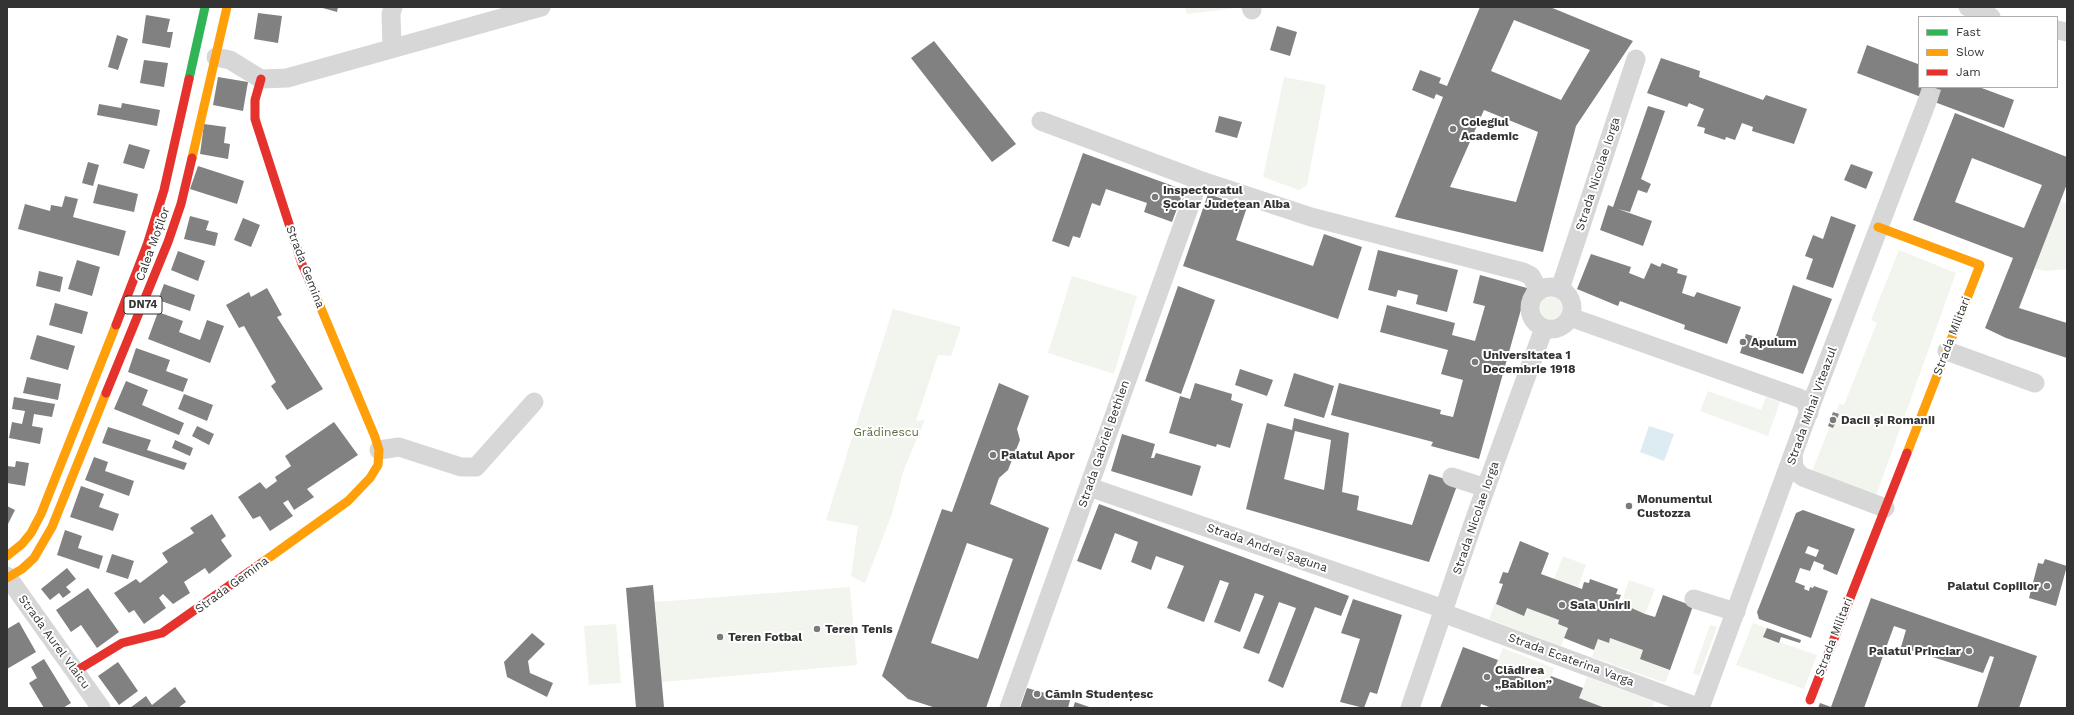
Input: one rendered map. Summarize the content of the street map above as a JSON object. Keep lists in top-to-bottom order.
{
  "streets": {
    "street": [
      "Strada Nicolae Iorga",
      "Calea Moților",
      "Strada Gemina",
      "DN74",
      "Strada Militari",
      "Strada Mihai Viteazul",
      "Strada Gabriel Bethlen",
      "Strada Andrei Șaguna",
      "Strada Aurel Vlaicu",
      "Strada Ecaterina Varga"
    ]
  },
  "crossings": [
    ["Strada Nicolae Iorga", "Strada Andrei Șaguna"],
    ["Strada Nicolae Iorga", "Strada Ecaterina Varga"],
    ["Calea Moților", "Strada Aurel Vlaicu"],
    ["Strada Gemina", "Strada Aurel Vlaicu"],
    ["Strada Militari", "Strada Mihai Viteazul"],
    ["Strada Mihai Viteazul", "Strada Ecaterina Varga"],
    ["Strada Gabriel Bethlen", "Strada Andrei Șaguna"],
    ["Strada Andrei Șaguna", "Strada Ecaterina Varga"]
  ],
  "parks": ["Grădinescu"],
  "places": [
    "Colegiul Academic",
    "Inspectoratul Școlar Județean Alba",
    "Apulum",
    "Universitatea 1 Decembrie 1918",
    "Dacii și Romanii",
    "Palatul Apor",
    "Monumentul Custozza",
    "Palatul Copiilor",
    "Sala Unirii",
    "Teren Tenis",
    "Teren Fotbal",
    "Palatul Princiar",
    "Clădirea „Babilon”",
    "Cămin Studențesc"
  ],
  "legend": ["Fast", "Slow", "Jam"]
}
